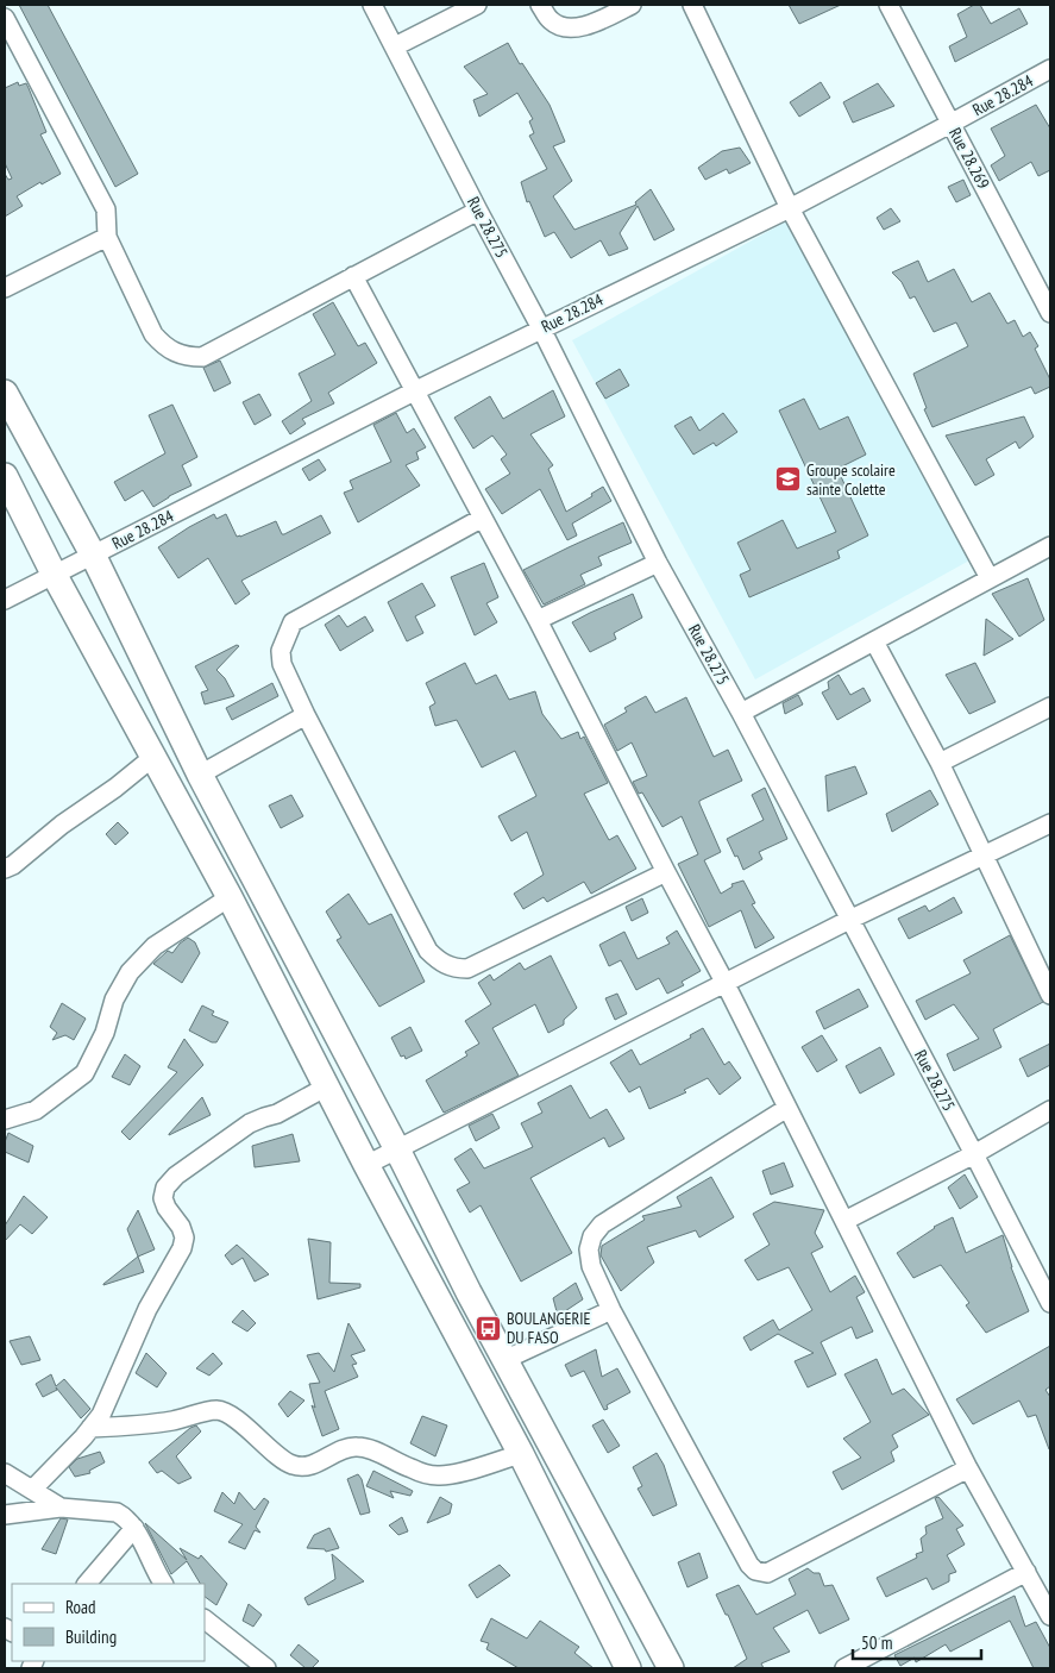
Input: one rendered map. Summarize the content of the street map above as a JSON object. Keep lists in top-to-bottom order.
{
  "streets": {
    "street": ["Rue 28.284", "Rue 28.269", "Rue 28.275"]
  },
  "crossings": [
    ["Rue 28.284", "Rue 28.269"],
    ["Rue 28.284", "Rue 28.275"]
  ],
  "places": {
    "school or university": ["Groupe scolaire sainte Colette"],
    "bus stop": ["BOULANGERIE DU FASO"]
  },
  "legend": ["Road", "Building"],
  "scale_bar": "50 m"
}
